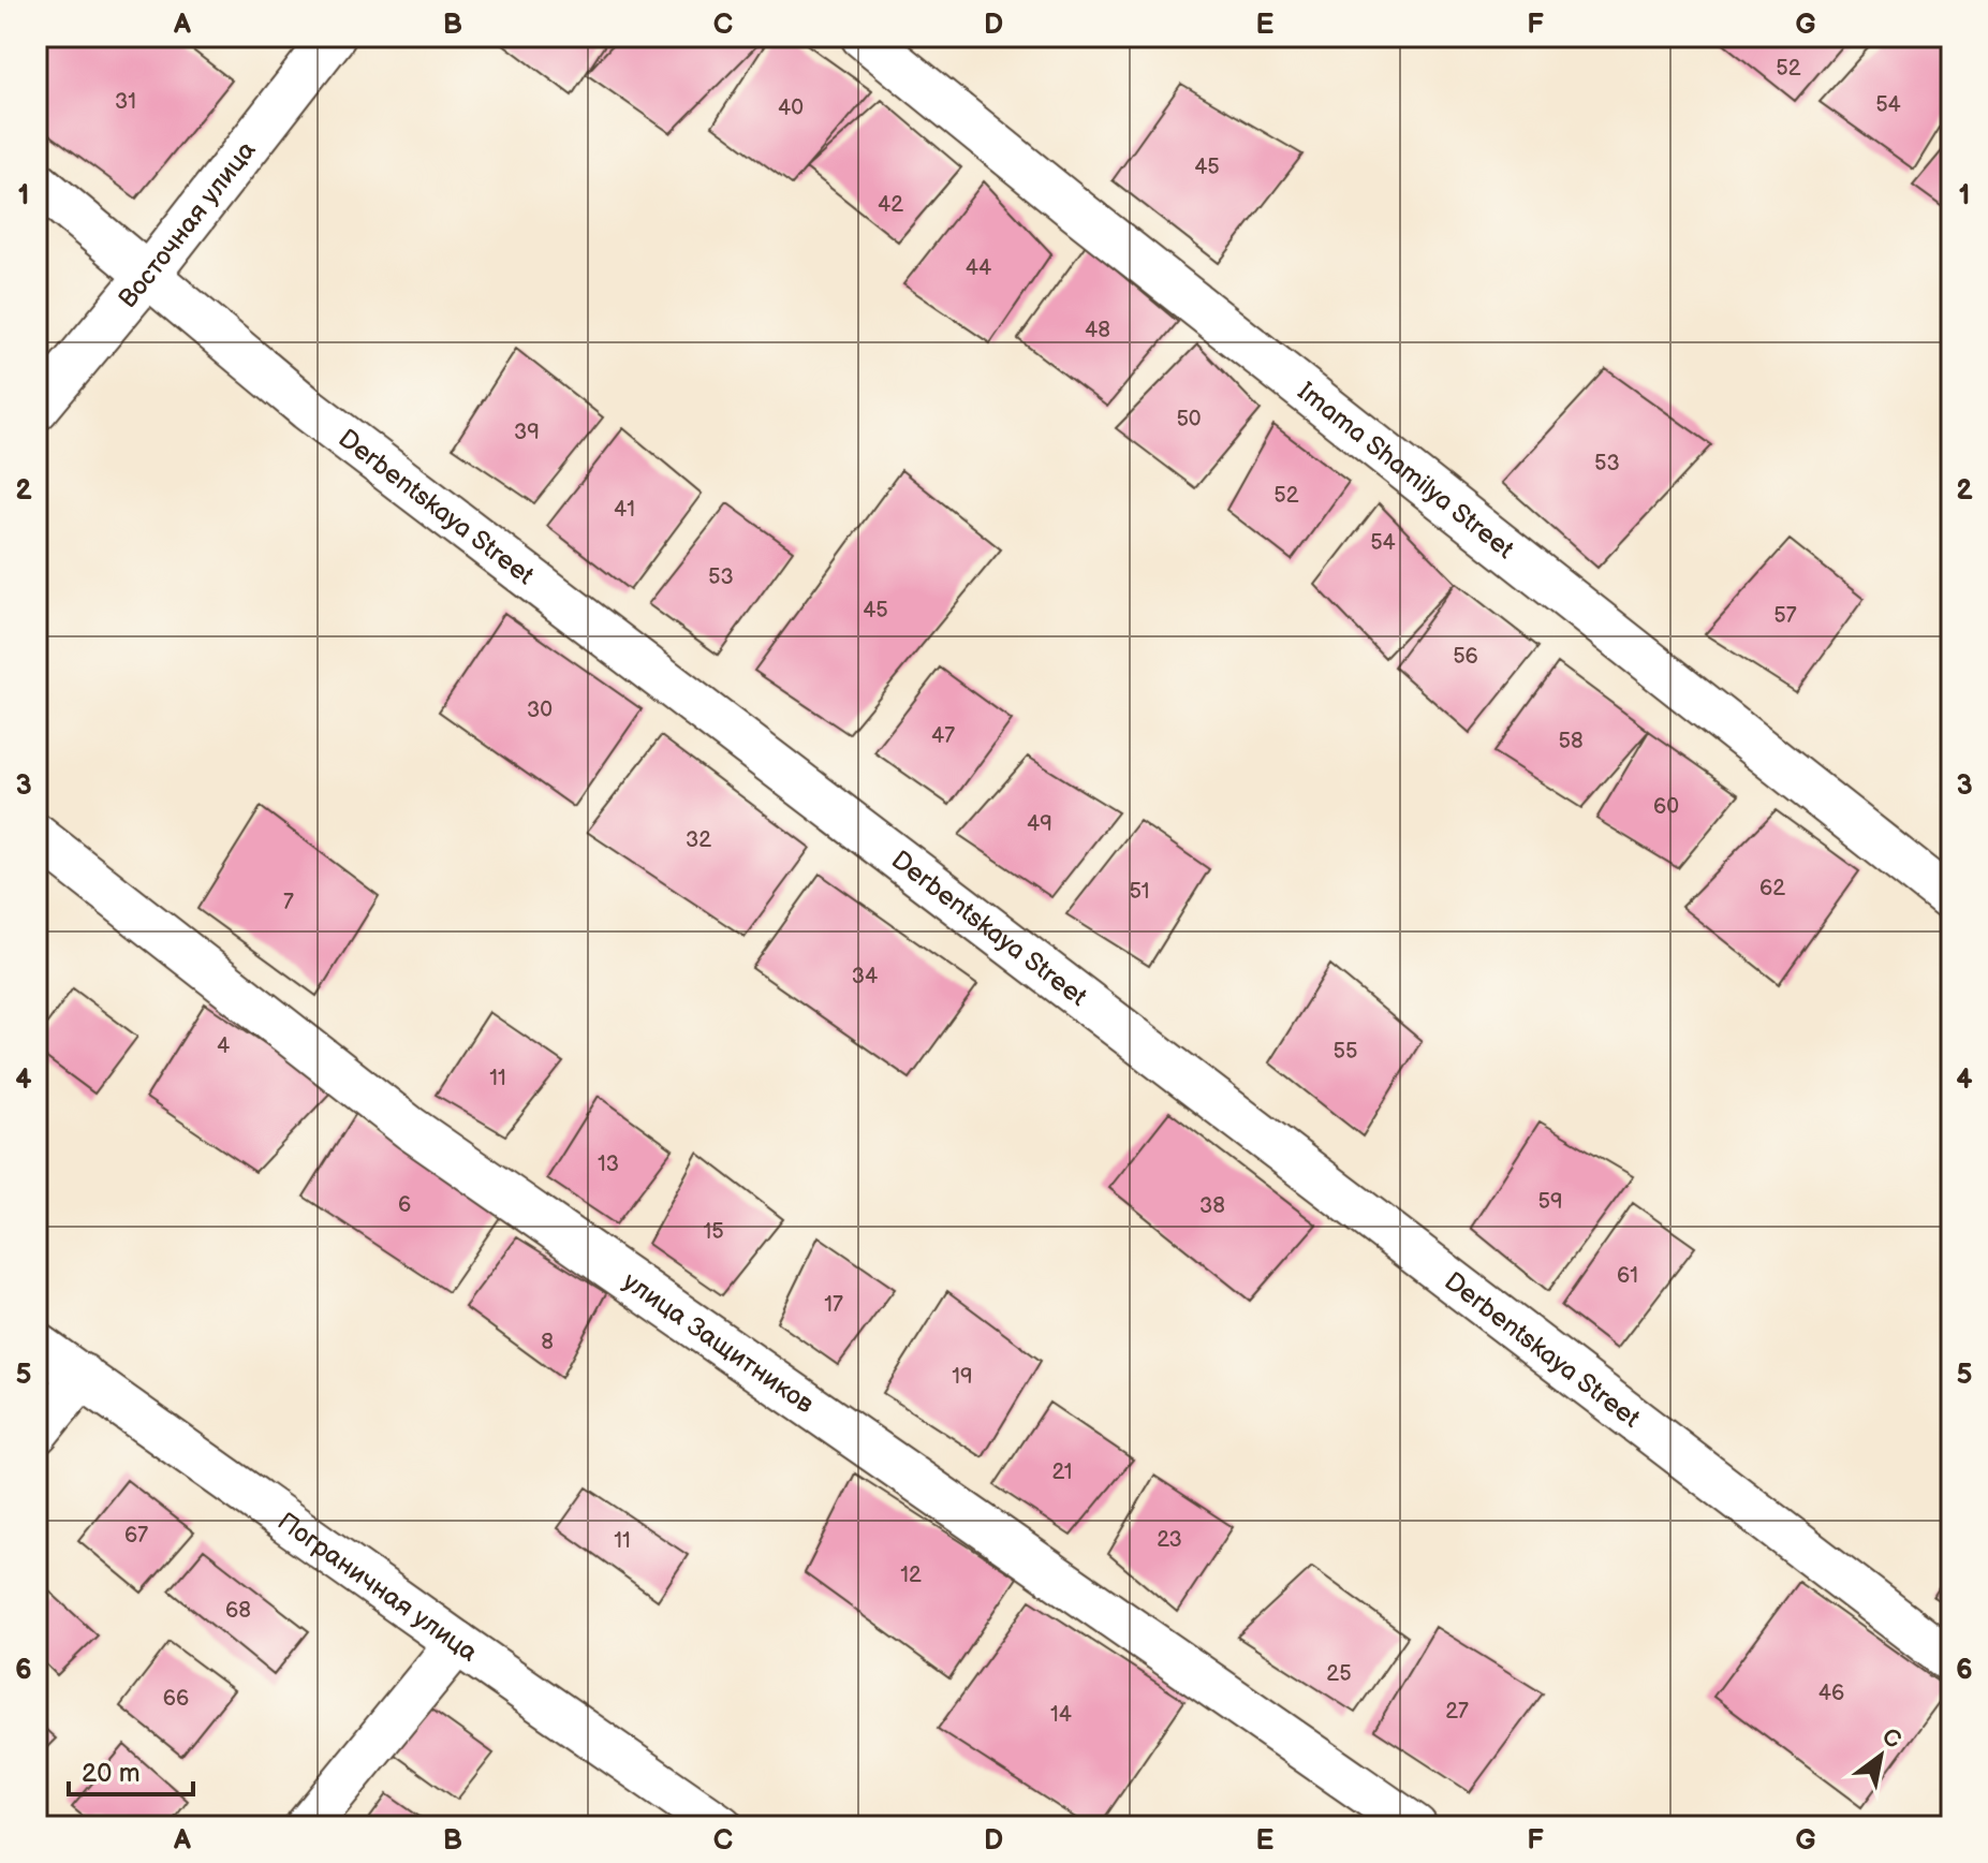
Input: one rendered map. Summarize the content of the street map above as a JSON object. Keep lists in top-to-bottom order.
{
  "streets": {
    "street": [
      "Восточная улица",
      "Imama Shamilya Street",
      "Derbentskaya Street",
      "улица Защитников",
      "Пограничная улица"
    ]
  },
  "crossings": [
    ["Восточная улица", "Derbentskaya Street"]
  ],
  "house_numbers": [
    "52",
    "31",
    "54",
    "40",
    "45",
    "42",
    "44",
    "48",
    "50",
    "39",
    "53",
    "52",
    "41",
    "54",
    "53",
    "45",
    "57",
    "56",
    "30",
    "47",
    "58",
    "60",
    "49",
    "32",
    "62",
    "51",
    "7",
    "34",
    "4",
    "55",
    "11",
    "13",
    "59",
    "6",
    "38",
    "15",
    "61",
    "17",
    "8",
    "19",
    "21",
    "67",
    "23",
    "11",
    "12",
    "68",
    "25",
    "46",
    "66",
    "27",
    "14"
  ],
  "scale_bar": "20 m",
  "north": "top right",
  "grid": {
    "columns": [
      "A",
      "B",
      "C",
      "D",
      "E",
      "F",
      "G"
    ],
    "rows": [
      "1",
      "2",
      "3",
      "4",
      "5",
      "6"
    ]
  }
}
